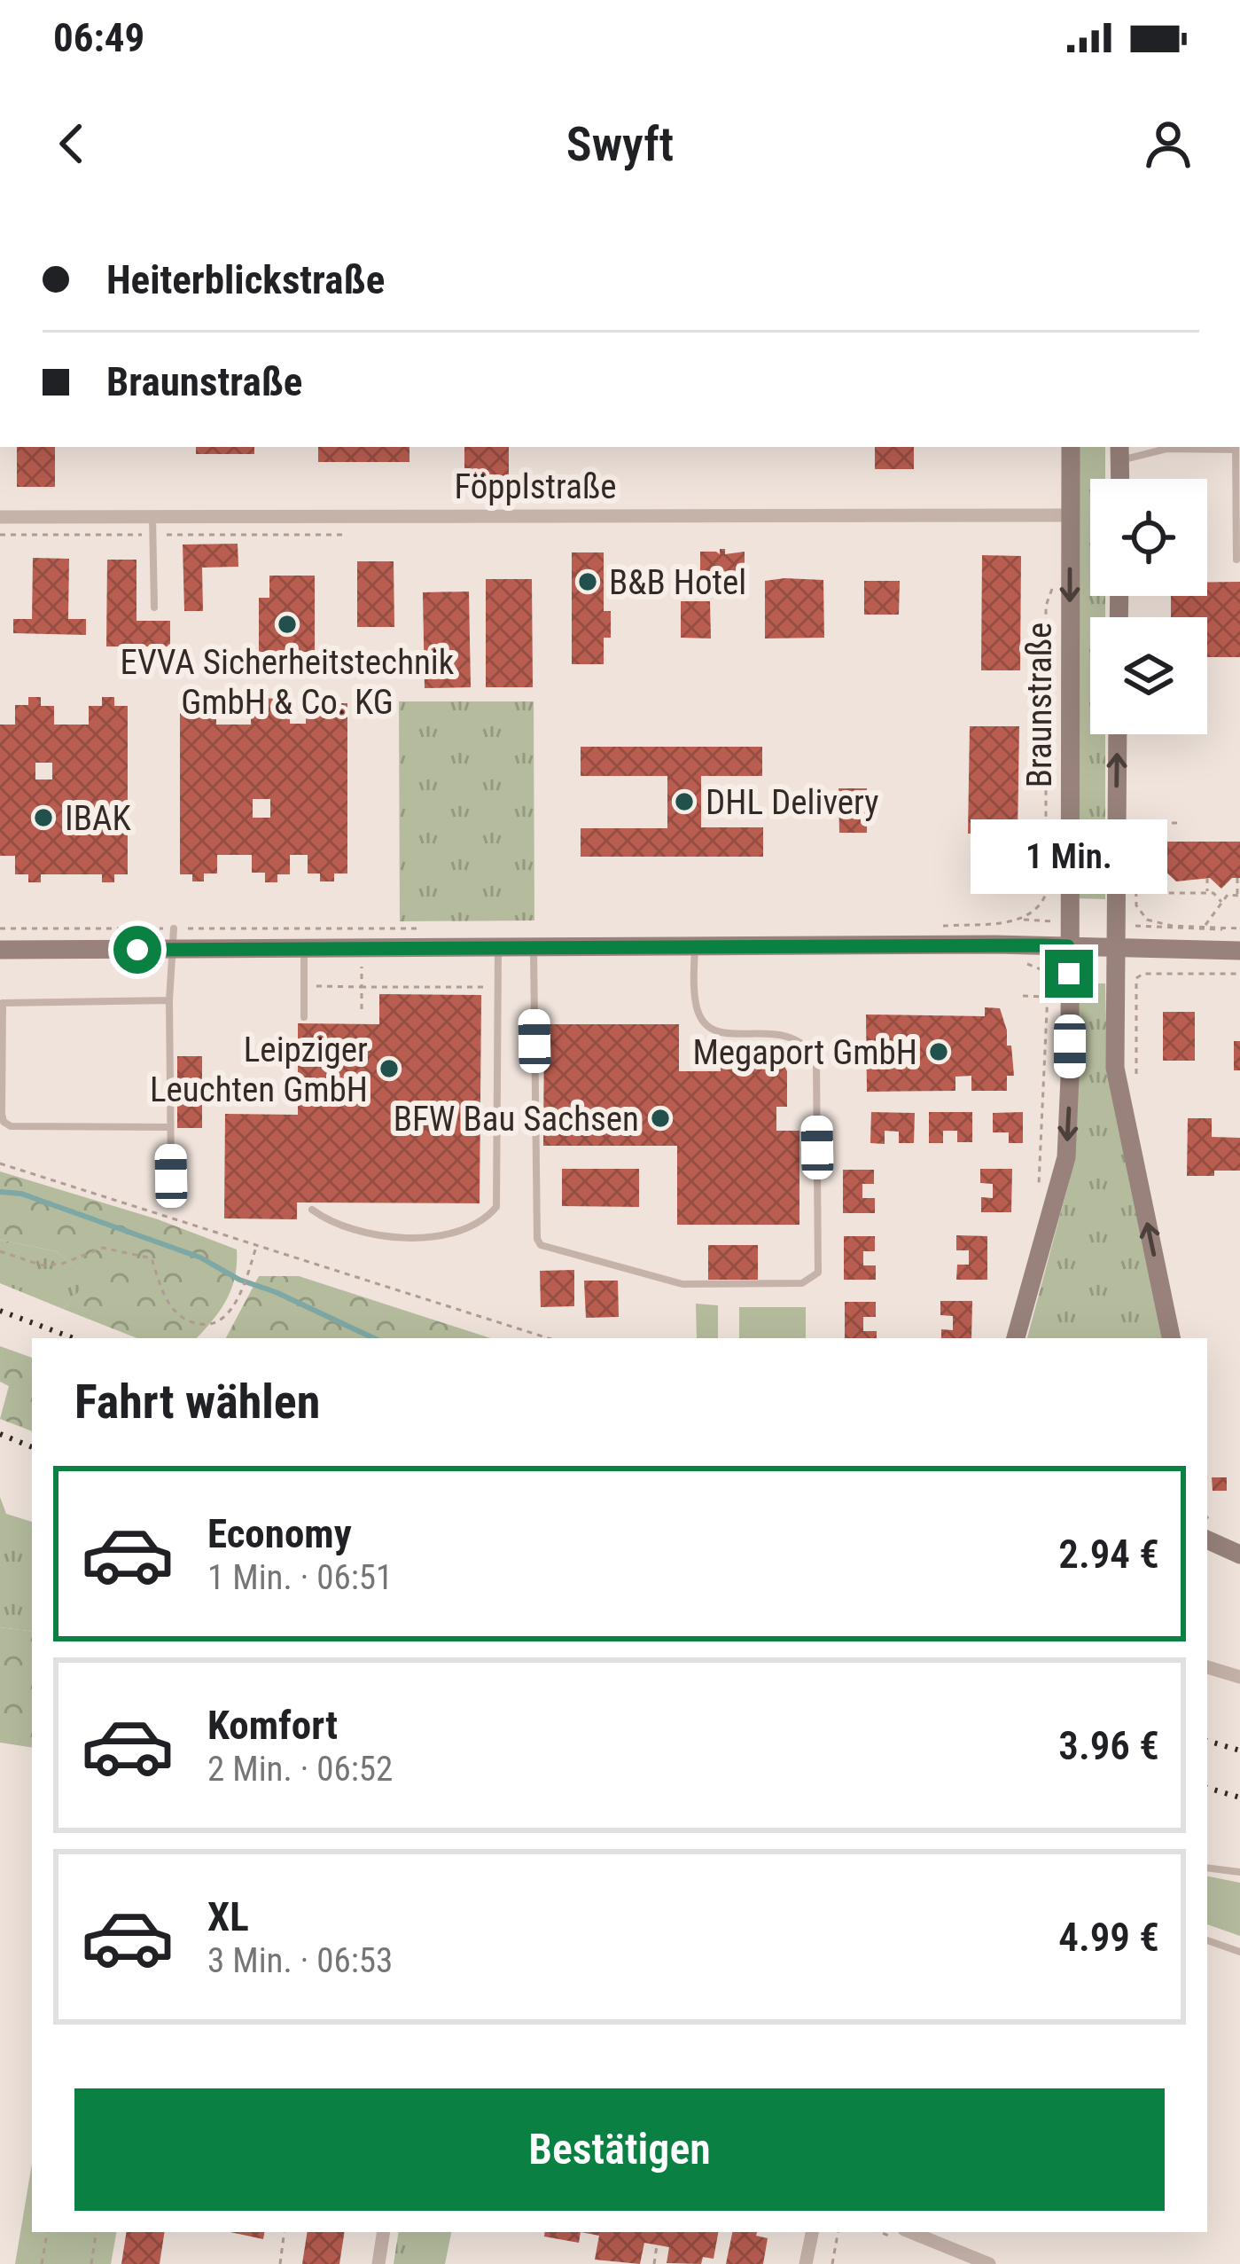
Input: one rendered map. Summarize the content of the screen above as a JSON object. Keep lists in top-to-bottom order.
{
  "streets": {
    "main road": ["Braunstraße"],
    "street": ["Föpplstraße"]
  },
  "crossings": [
    ["Föpplstraße", "Braunstraße"]
  ],
  "places": [
    "B&B Hotel",
    "EVVA Sicherheitstechnik GmbH & Co. KG",
    "DHL Delivery",
    "IBAK",
    "Megaport GmbH",
    "Leipziger Leuchten GmbH",
    "BFW Bau Sachsen"
  ],
  "page": {
    "status": "06:49",
    "header": "Swyft",
    "banner": ["Heiterblickstraße", "Braunstraße"],
    "bubble": "1 Min.",
    "heading": "Fahrt wählen",
    "list": [
      {
        "name": "Economy",
        "note": "1 Min. · 06:51",
        "value": "2.94 €"
      },
      {
        "name": "Komfort",
        "note": "2 Min. · 06:52",
        "value": "3.96 €"
      },
      {
        "name": "XL",
        "note": "3 Min. · 06:53",
        "value": "4.99 €"
      }
    ],
    "buttons": "Bestätigen"
  }
}
